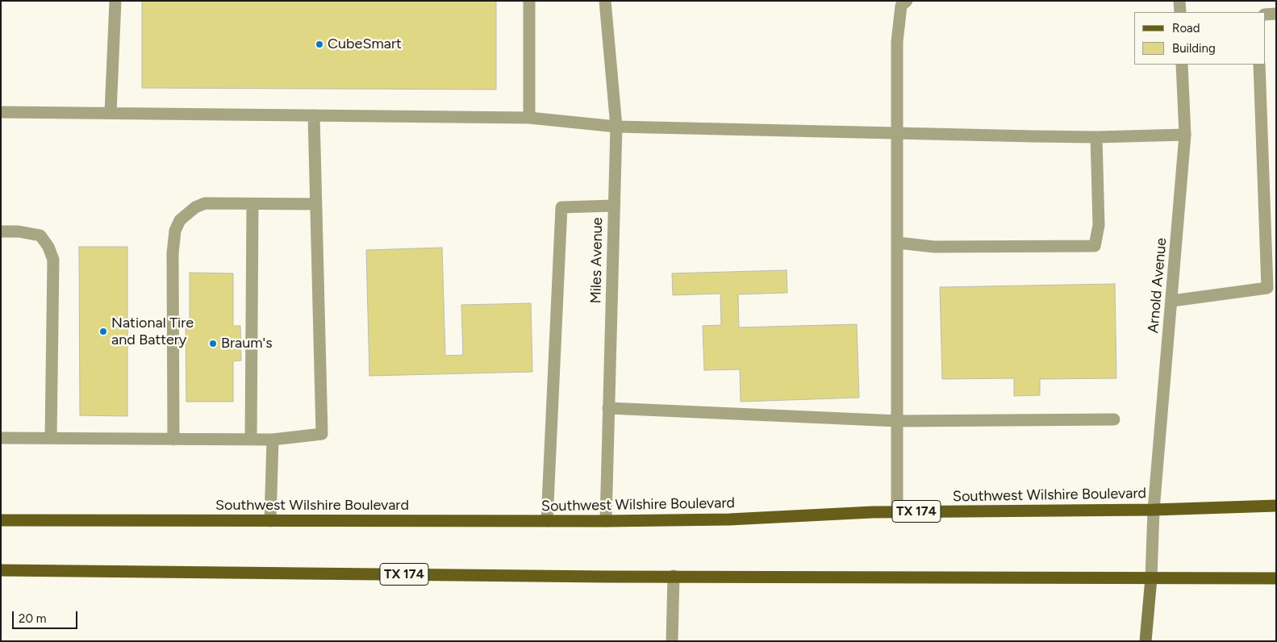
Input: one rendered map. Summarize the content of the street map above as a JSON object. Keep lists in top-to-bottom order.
{
  "streets": {
    "main road": ["Southwest Wilshire Boulevard", "TX 174"],
    "street": ["Miles Avenue", "Arnold Avenue"]
  },
  "crossings": [
    ["Miles Avenue", "Southwest Wilshire Boulevard"],
    ["Arnold Avenue", "Southwest Wilshire Boulevard"],
    ["Arnold Avenue", "TX 174"]
  ],
  "places": ["CubeSmart", "National Tire and Battery", "Braum's"],
  "legend": ["Road", "Building"],
  "scale_bar": "20 m"
}
